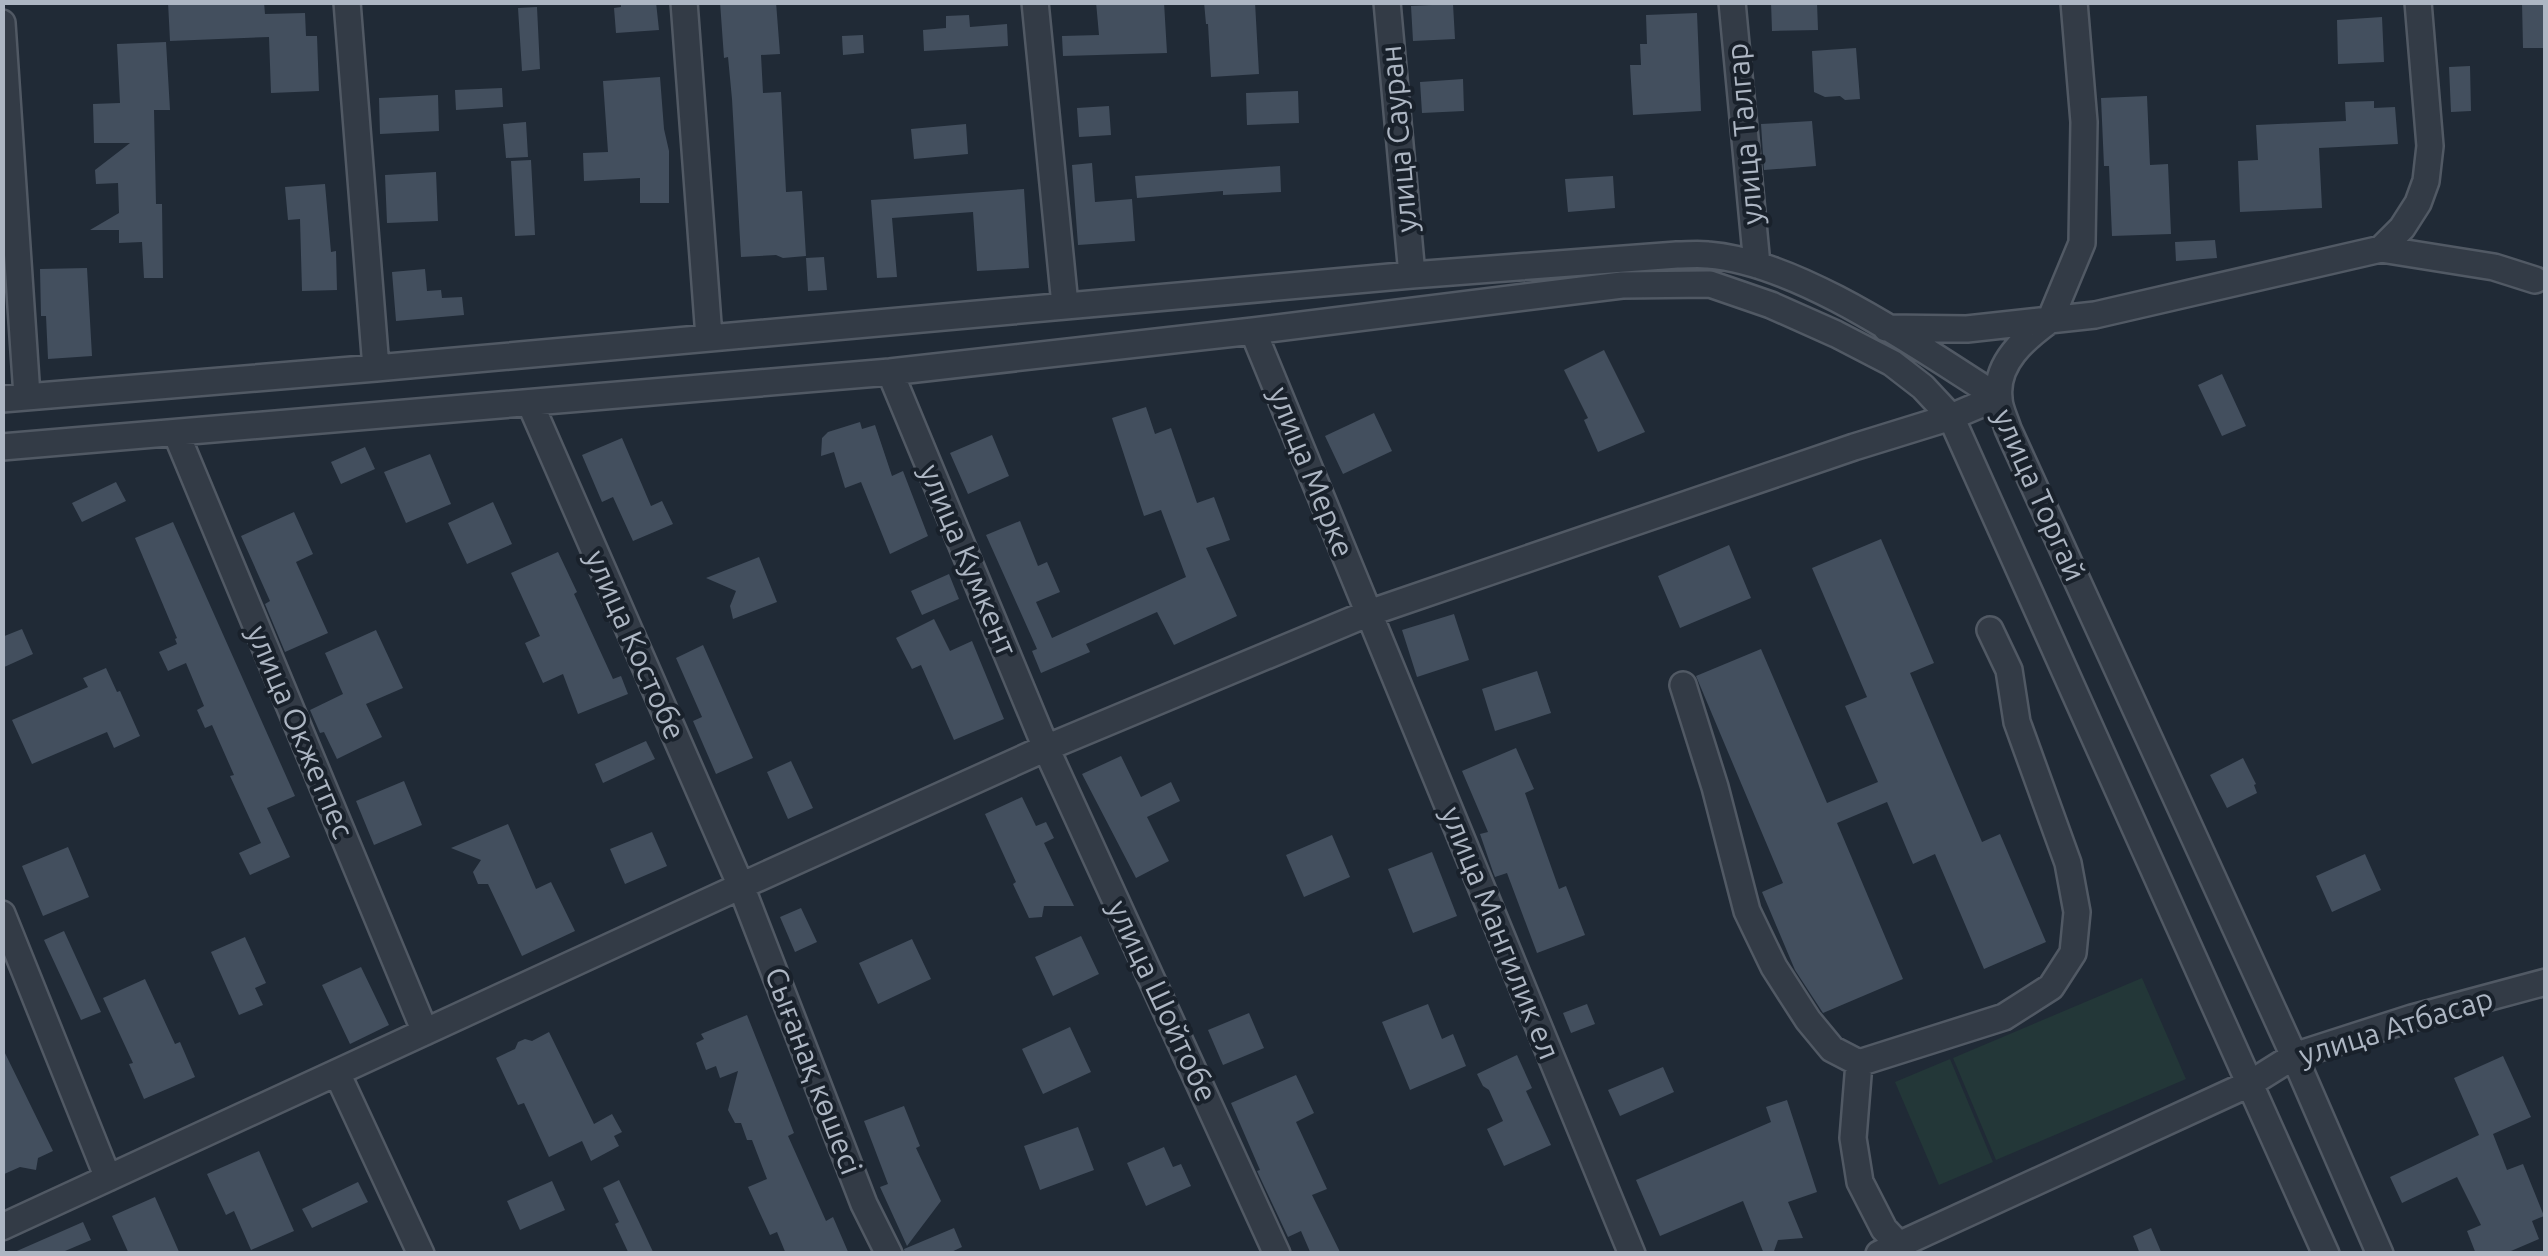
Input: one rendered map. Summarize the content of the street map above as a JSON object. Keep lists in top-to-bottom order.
{
  "streets": {
    "street": [
      "улица Талгар",
      "улица Сауран",
      "улица Мерке",
      "улица Торгай",
      "улица Кумкент",
      "улица Костобе",
      "улица Окжетпес",
      "улица Мангилик ел",
      "улица Шойтобе",
      "улица Атбасар",
      "Сығанақ көшесі"
    ]
  },
  "crossings": [
    ["улица Мерке", "улица Мангилик ел"],
    ["улица Торгай", "улица Атбасар"],
    ["улица Кумкент", "улица Шойтобе"],
    ["улица Костобе", "Сығанақ көшесі"]
  ]
}
